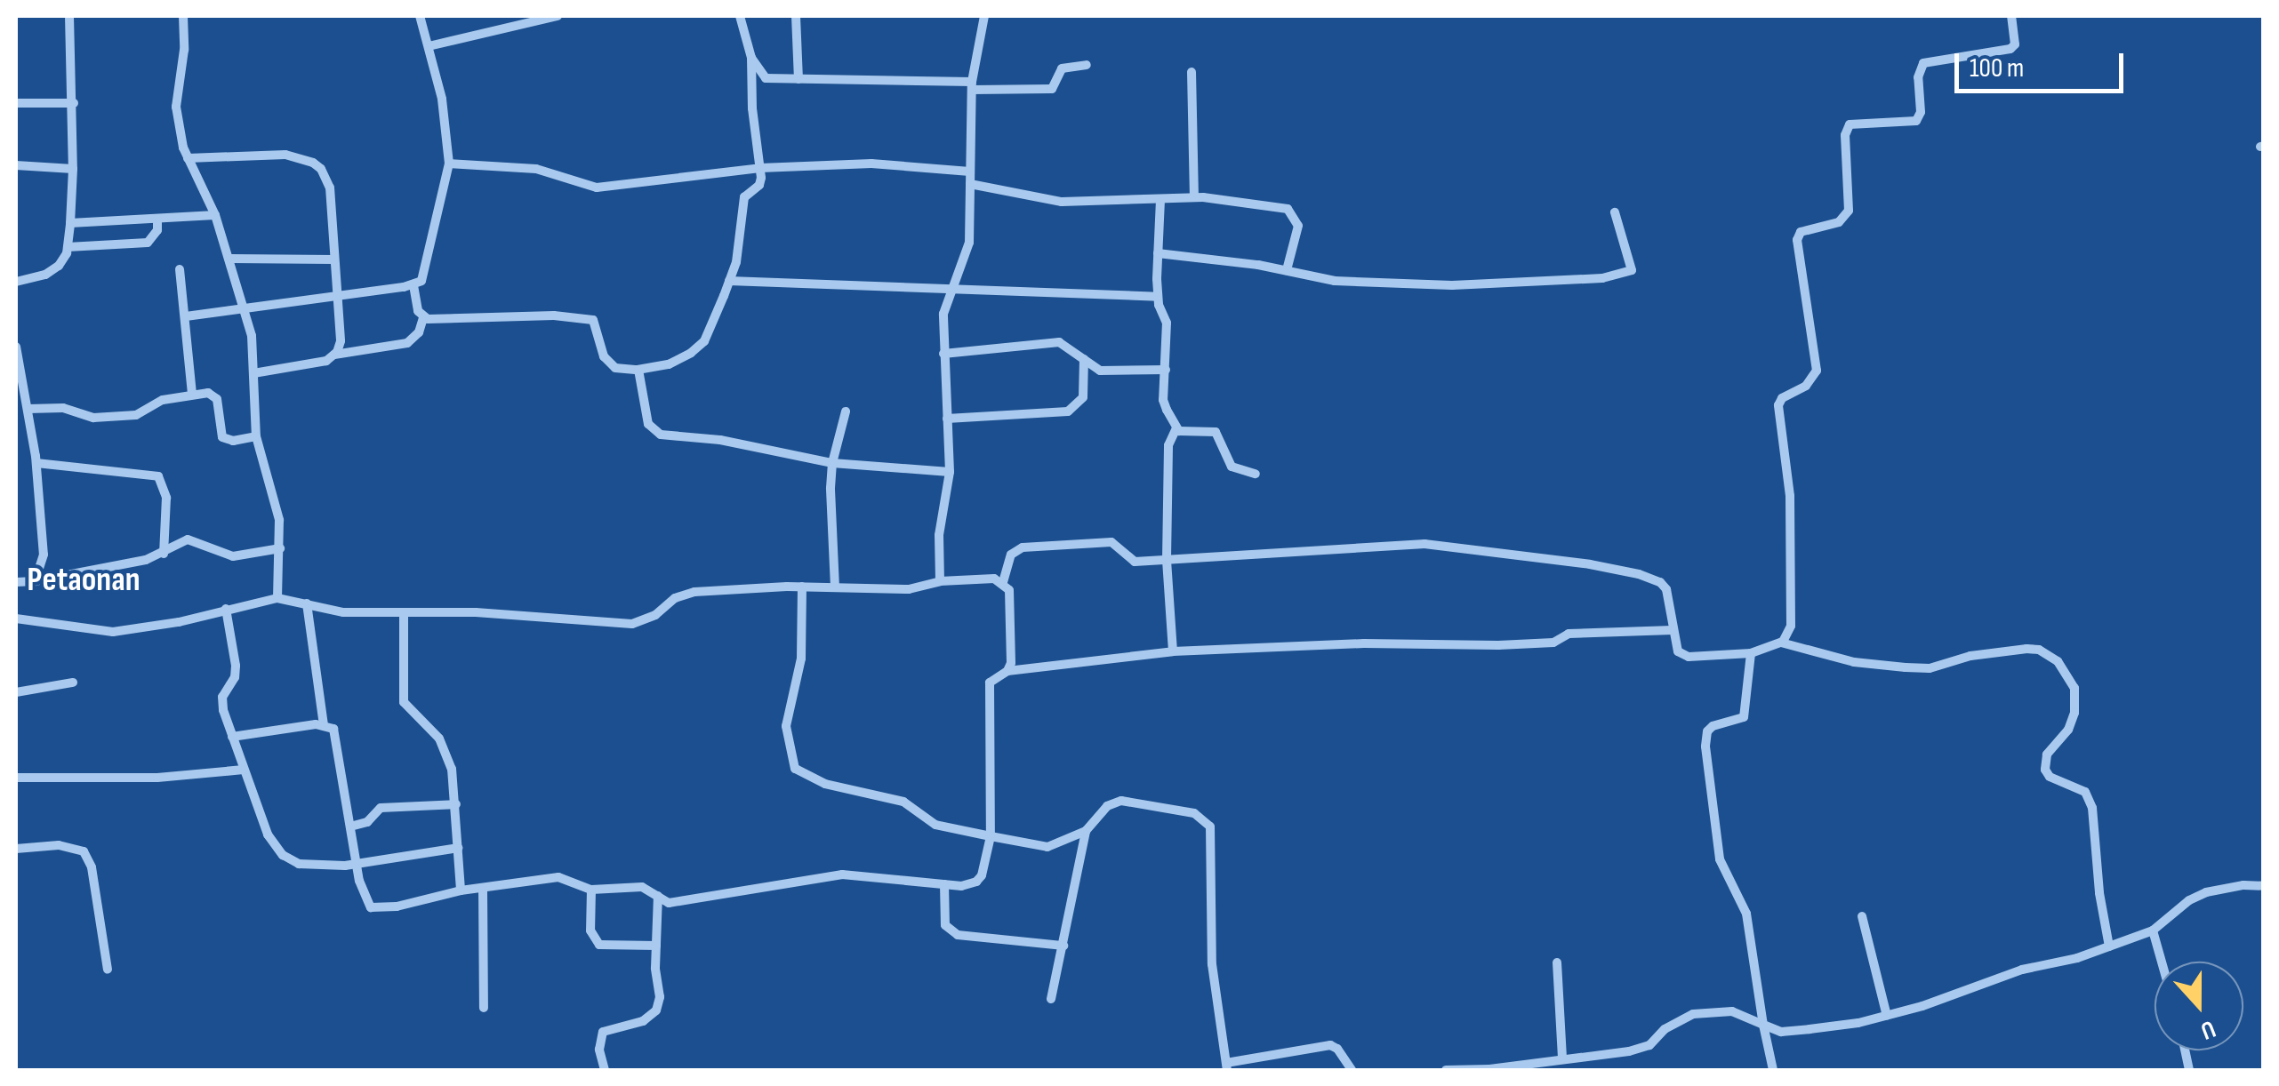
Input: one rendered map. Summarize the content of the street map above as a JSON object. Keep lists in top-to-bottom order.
{
  "districts": ["Petaonan"],
  "scale_bar": "100 m",
  "north": "bottom"
}
